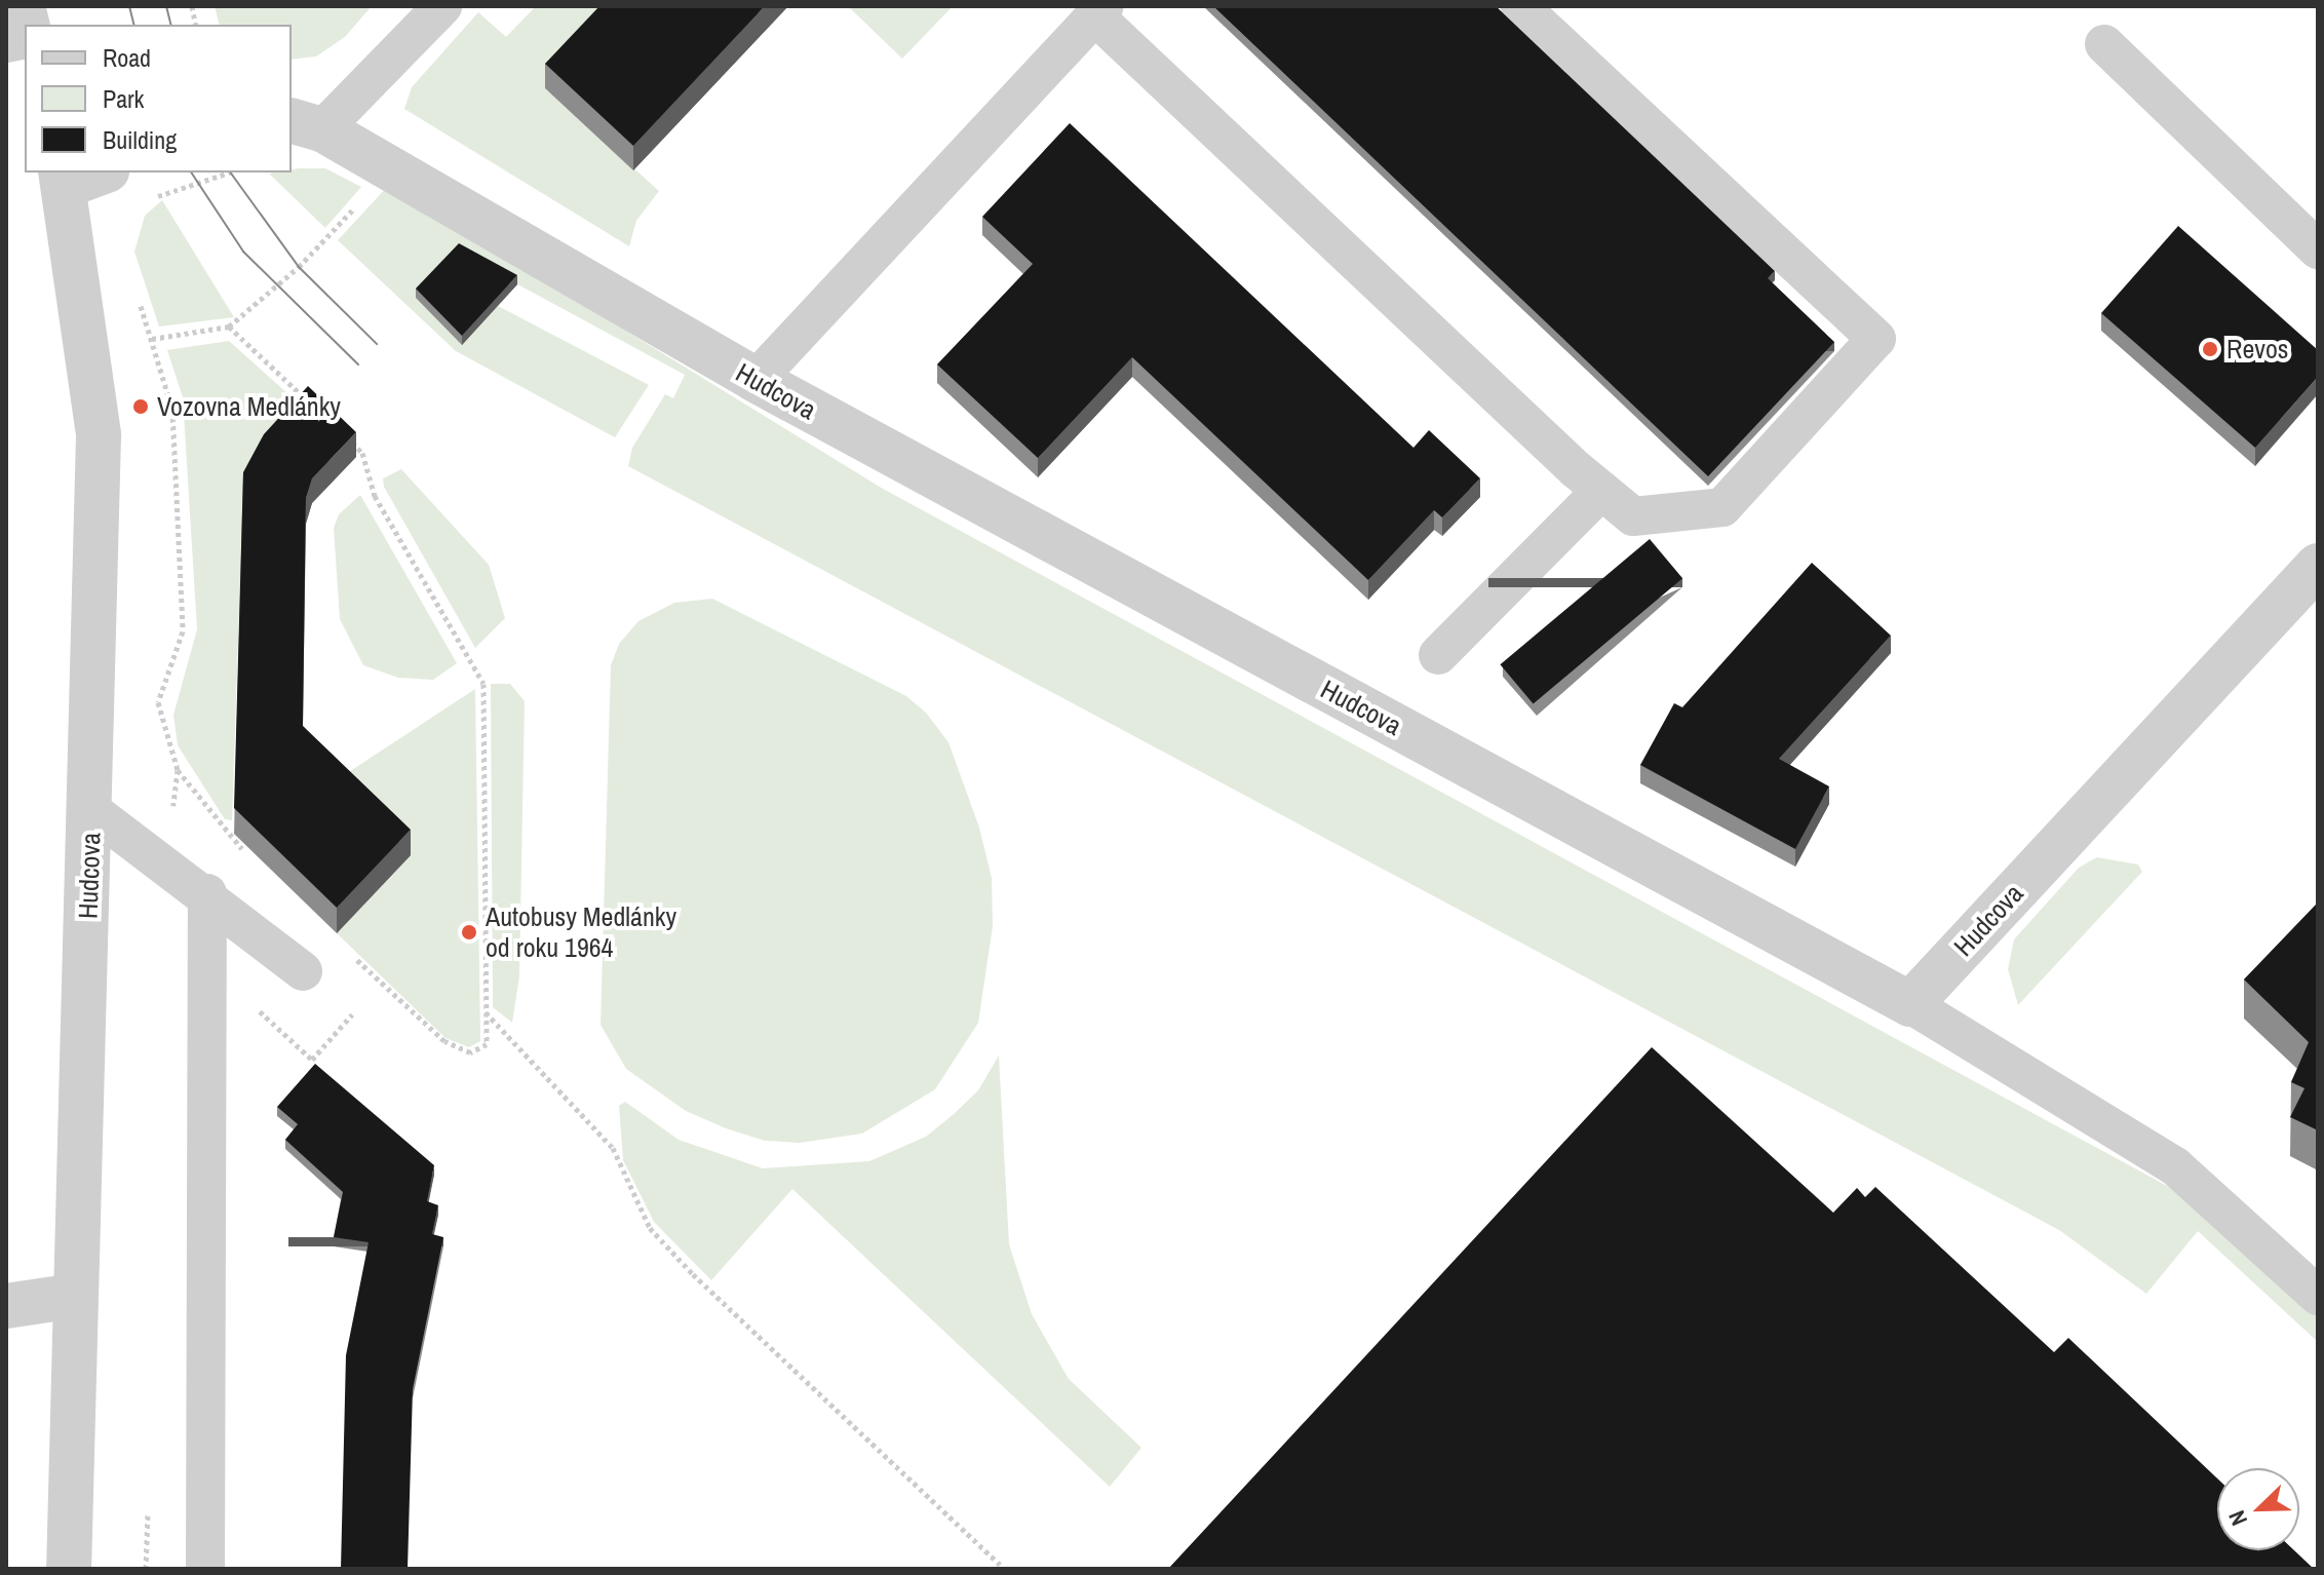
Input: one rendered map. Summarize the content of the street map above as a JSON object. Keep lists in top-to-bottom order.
{
  "streets": {
    "street": ["Hudcova"]
  },
  "places": ["Revos", "Vozovna Medlánky", "Autobusy Medlánky od roku 1964"],
  "legend": ["Road", "Park", "Building"],
  "north": "bottom left"
}
